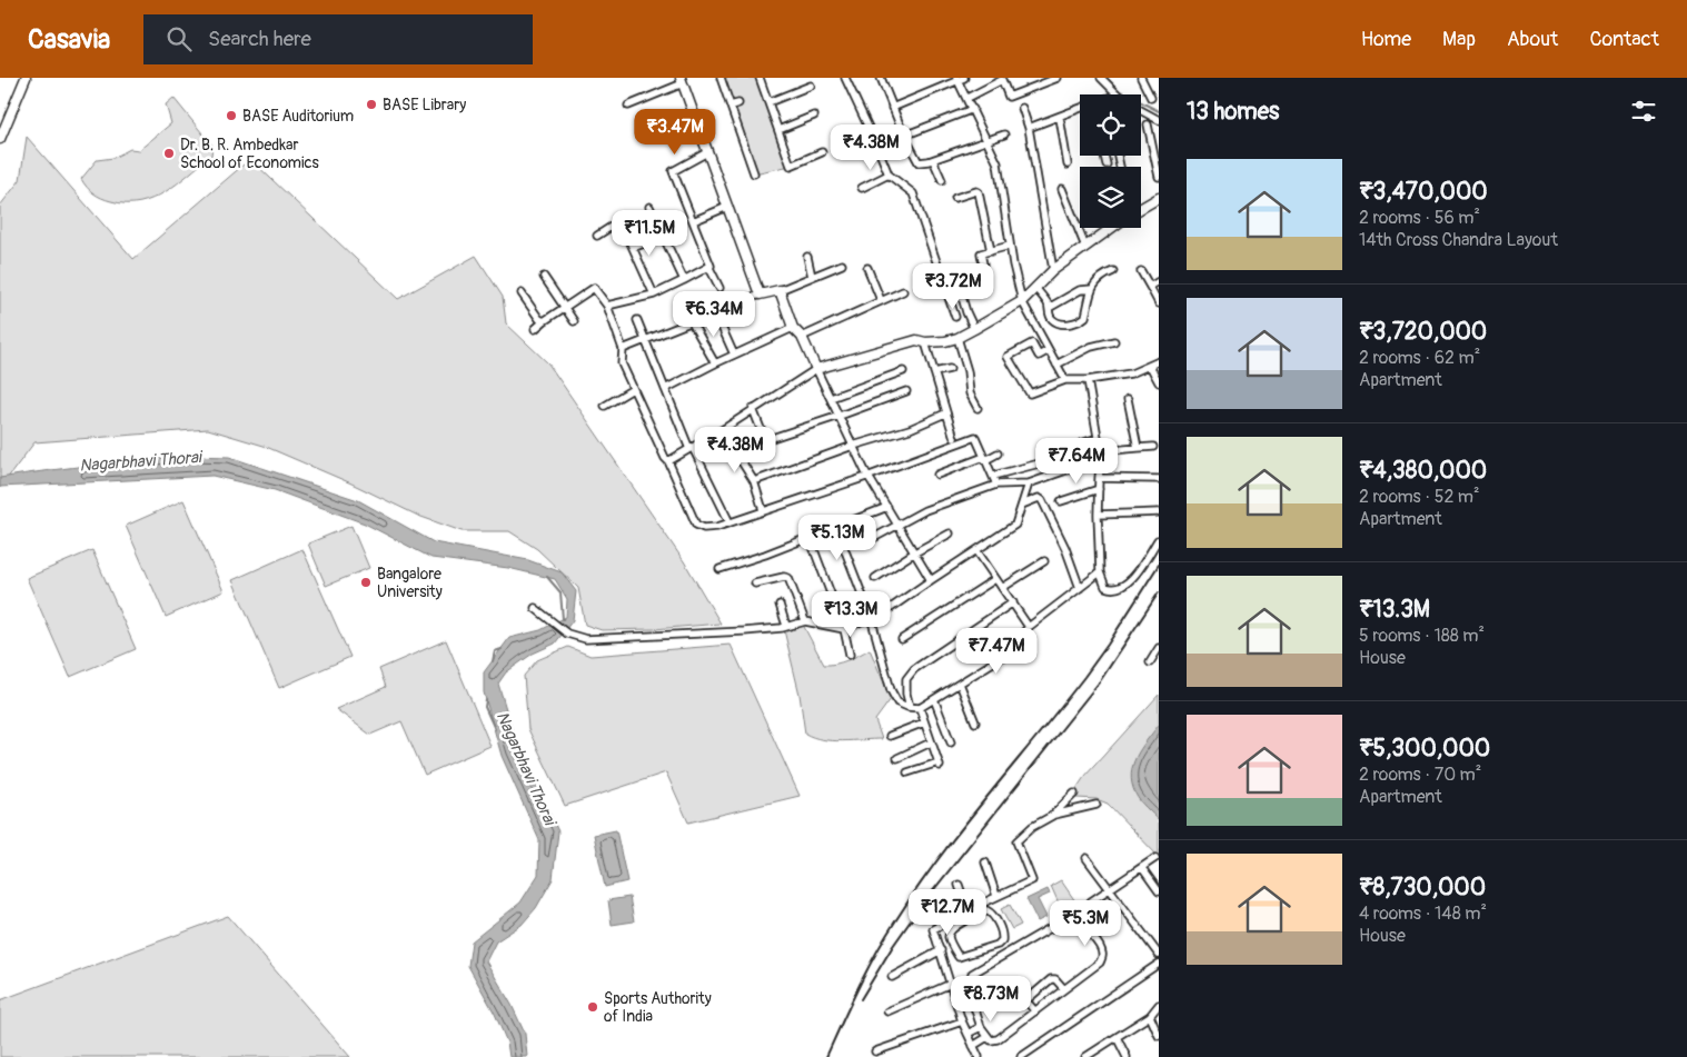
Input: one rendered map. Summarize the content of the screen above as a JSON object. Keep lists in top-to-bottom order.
{
  "water": ["Nagarbhavi Thorai"],
  "places": [
    "BASE Library",
    "BASE Auditorium",
    "Dr. B. R. Ambedkar School of Economics",
    "Bangalore University",
    "Sports Authority of India"
  ],
  "page": {
    "header": "Casavia",
    "search": "Search here",
    "nav": [
      "Home",
      "Map",
      "About",
      "Contact"
    ],
    "heading": "13 homes",
    "price": [
      "₹3.47M",
      "₹4.38M",
      "₹11.5M",
      "₹3.72M",
      "₹6.34M",
      "₹4.38M",
      "₹7.64M",
      "₹5.13M",
      "₹13.3M",
      "₹7.47M",
      "₹12.7M",
      "₹5.3M",
      "₹8.73M"
    ],
    "list": [
      {
        "name": "₹3,470,000",
        "note": "2 rooms · 56 m² · 14th Cross Chandra Layout"
      },
      {
        "name": "₹3,720,000",
        "note": "2 rooms · 62 m² · Apartment"
      },
      {
        "name": "₹4,380,000",
        "note": "2 rooms · 52 m² · Apartment"
      },
      {
        "name": "₹13.3M",
        "note": "5 rooms · 188 m² · House"
      },
      {
        "name": "₹5,300,000",
        "note": "2 rooms · 70 m² · Apartment"
      },
      {
        "name": "₹8,730,000",
        "note": "4 rooms · 148 m² · House"
      }
    ]
  }
}
